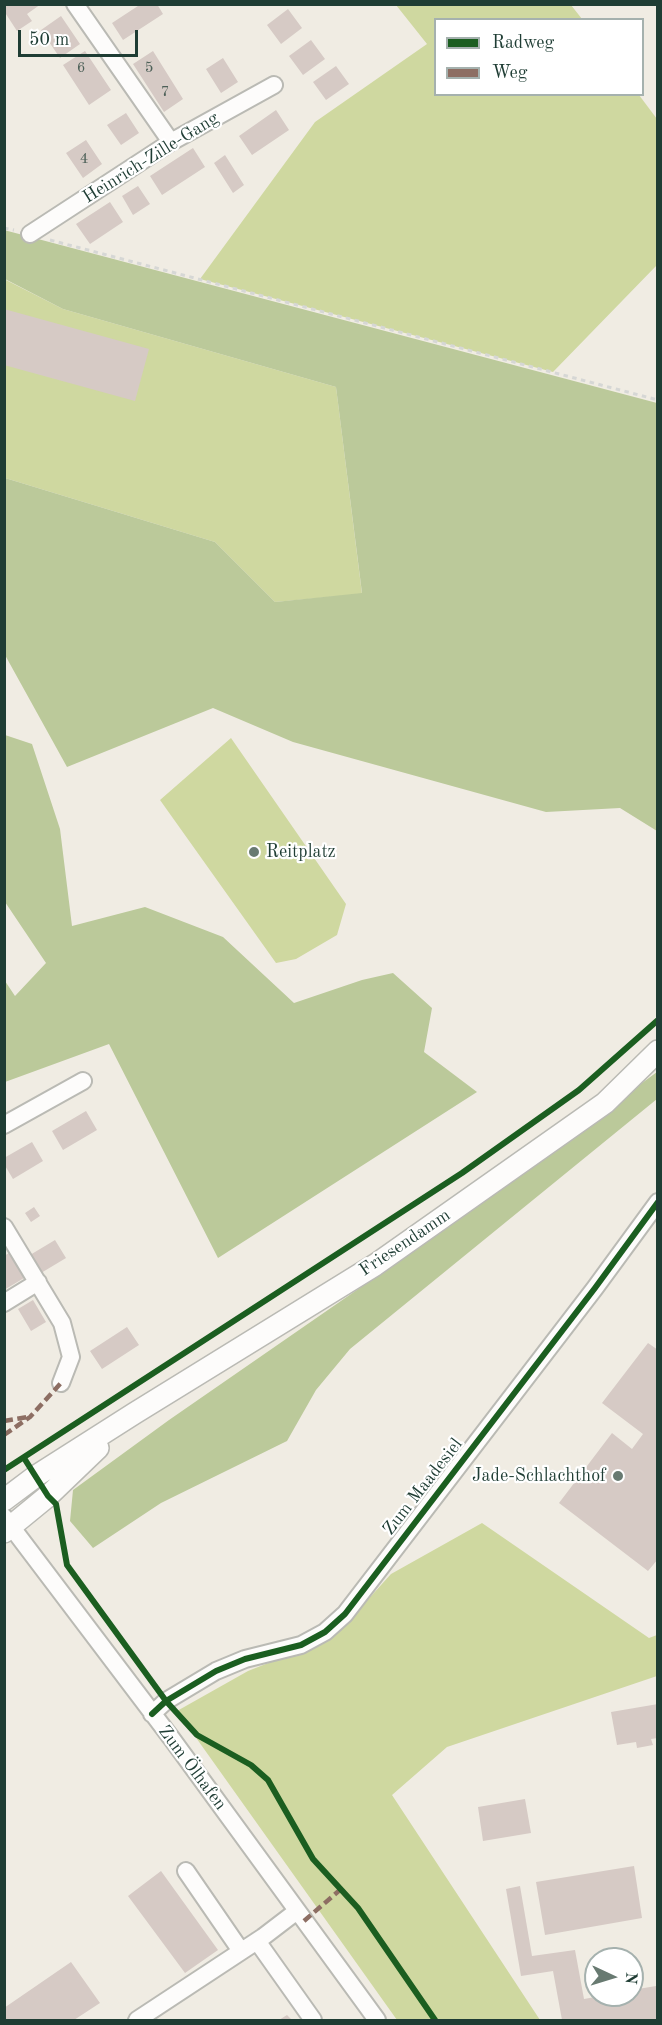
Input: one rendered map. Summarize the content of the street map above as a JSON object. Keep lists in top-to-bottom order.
{
  "streets": {
    "main road": ["Friesendamm"],
    "street": ["Heinrich-Zille-Gang", "Zum Maadesiel", "Zum Ölhafen"]
  },
  "crossings": [
    ["Friesendamm", "Zum Ölhafen"],
    ["Zum Maadesiel", "Zum Ölhafen"]
  ],
  "places": ["Reitplatz", "Jade-Schlachthof"],
  "house_numbers": [
    "6",
    "5",
    "7",
    "4"
  ],
  "legend": ["Radweg", "Weg"],
  "scale_bar": "50 m",
  "north": "right"
}
